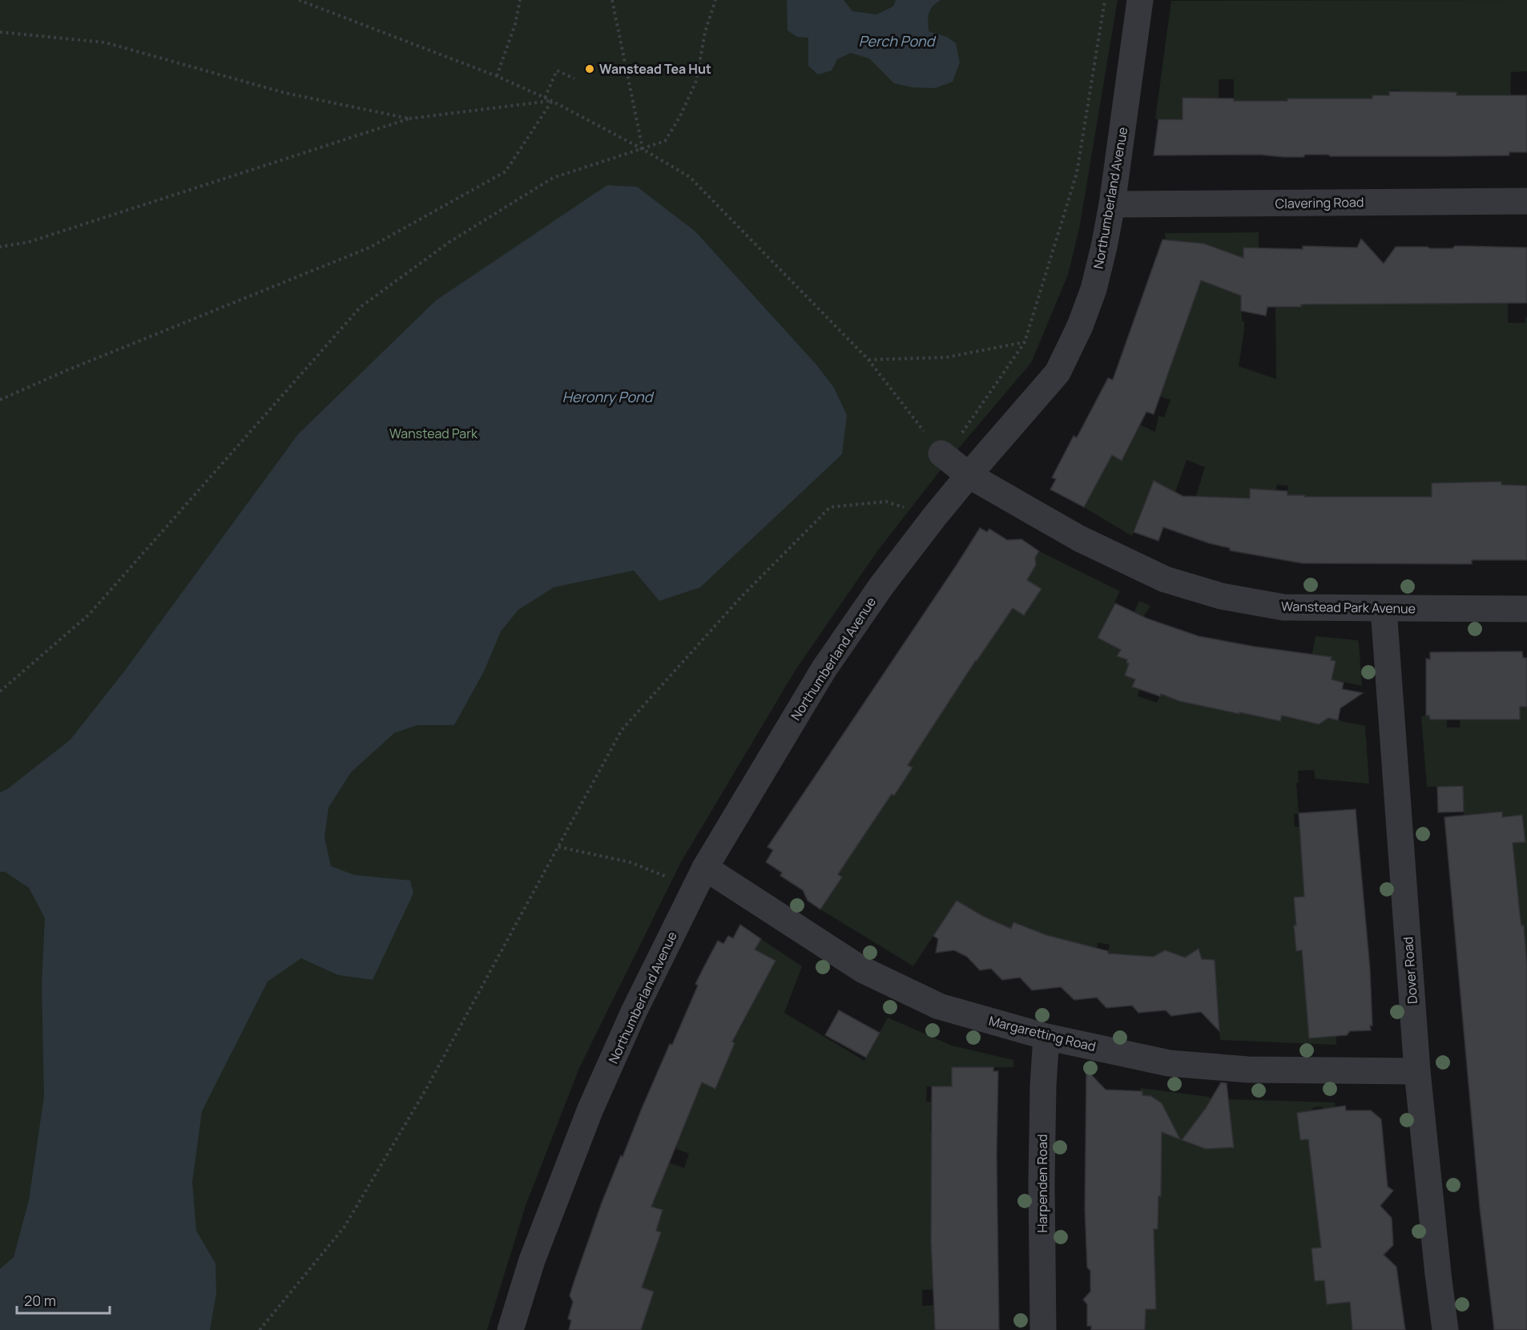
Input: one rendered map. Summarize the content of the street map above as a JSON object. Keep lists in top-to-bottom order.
{
  "streets": {
    "street": [
      "Northumberland Avenue",
      "Clavering Road",
      "Wanstead Park Avenue",
      "Dover Road",
      "Margaretting Road",
      "Harpenden Road"
    ]
  },
  "crossings": [
    ["Northumberland Avenue", "Clavering Road"],
    ["Northumberland Avenue", "Wanstead Park Avenue"],
    ["Northumberland Avenue", "Margaretting Road"],
    ["Wanstead Park Avenue", "Dover Road"],
    ["Dover Road", "Margaretting Road"],
    ["Margaretting Road", "Harpenden Road"]
  ],
  "water": ["Perch Pond", "Heronry Pond"],
  "parks": ["Wanstead Park"],
  "places": ["Wanstead Tea Hut"],
  "scale_bar": "20 m"
}
